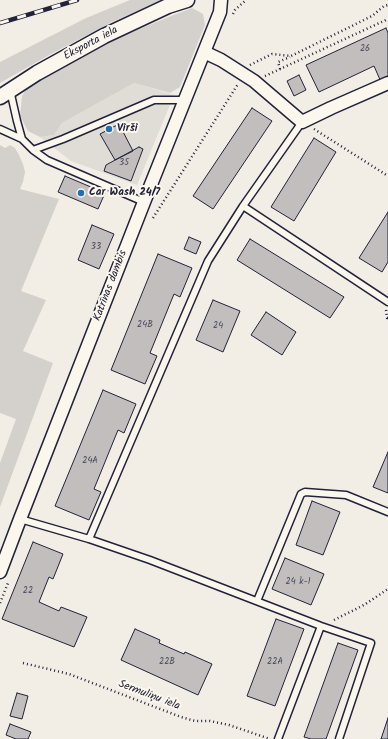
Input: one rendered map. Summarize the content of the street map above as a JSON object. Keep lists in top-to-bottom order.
{
  "streets": {
    "street": ["Eksporta iela", "Katrīnas dambis"],
    "path": ["Sermuliņu iela"]
  },
  "places": ["Virši", "Car Wash 24/7"],
  "house_numbers": [
    "26",
    "35",
    "33",
    "24B",
    "24",
    "24A",
    "24 k-1",
    "22",
    "22B",
    "22A"
  ]
}
